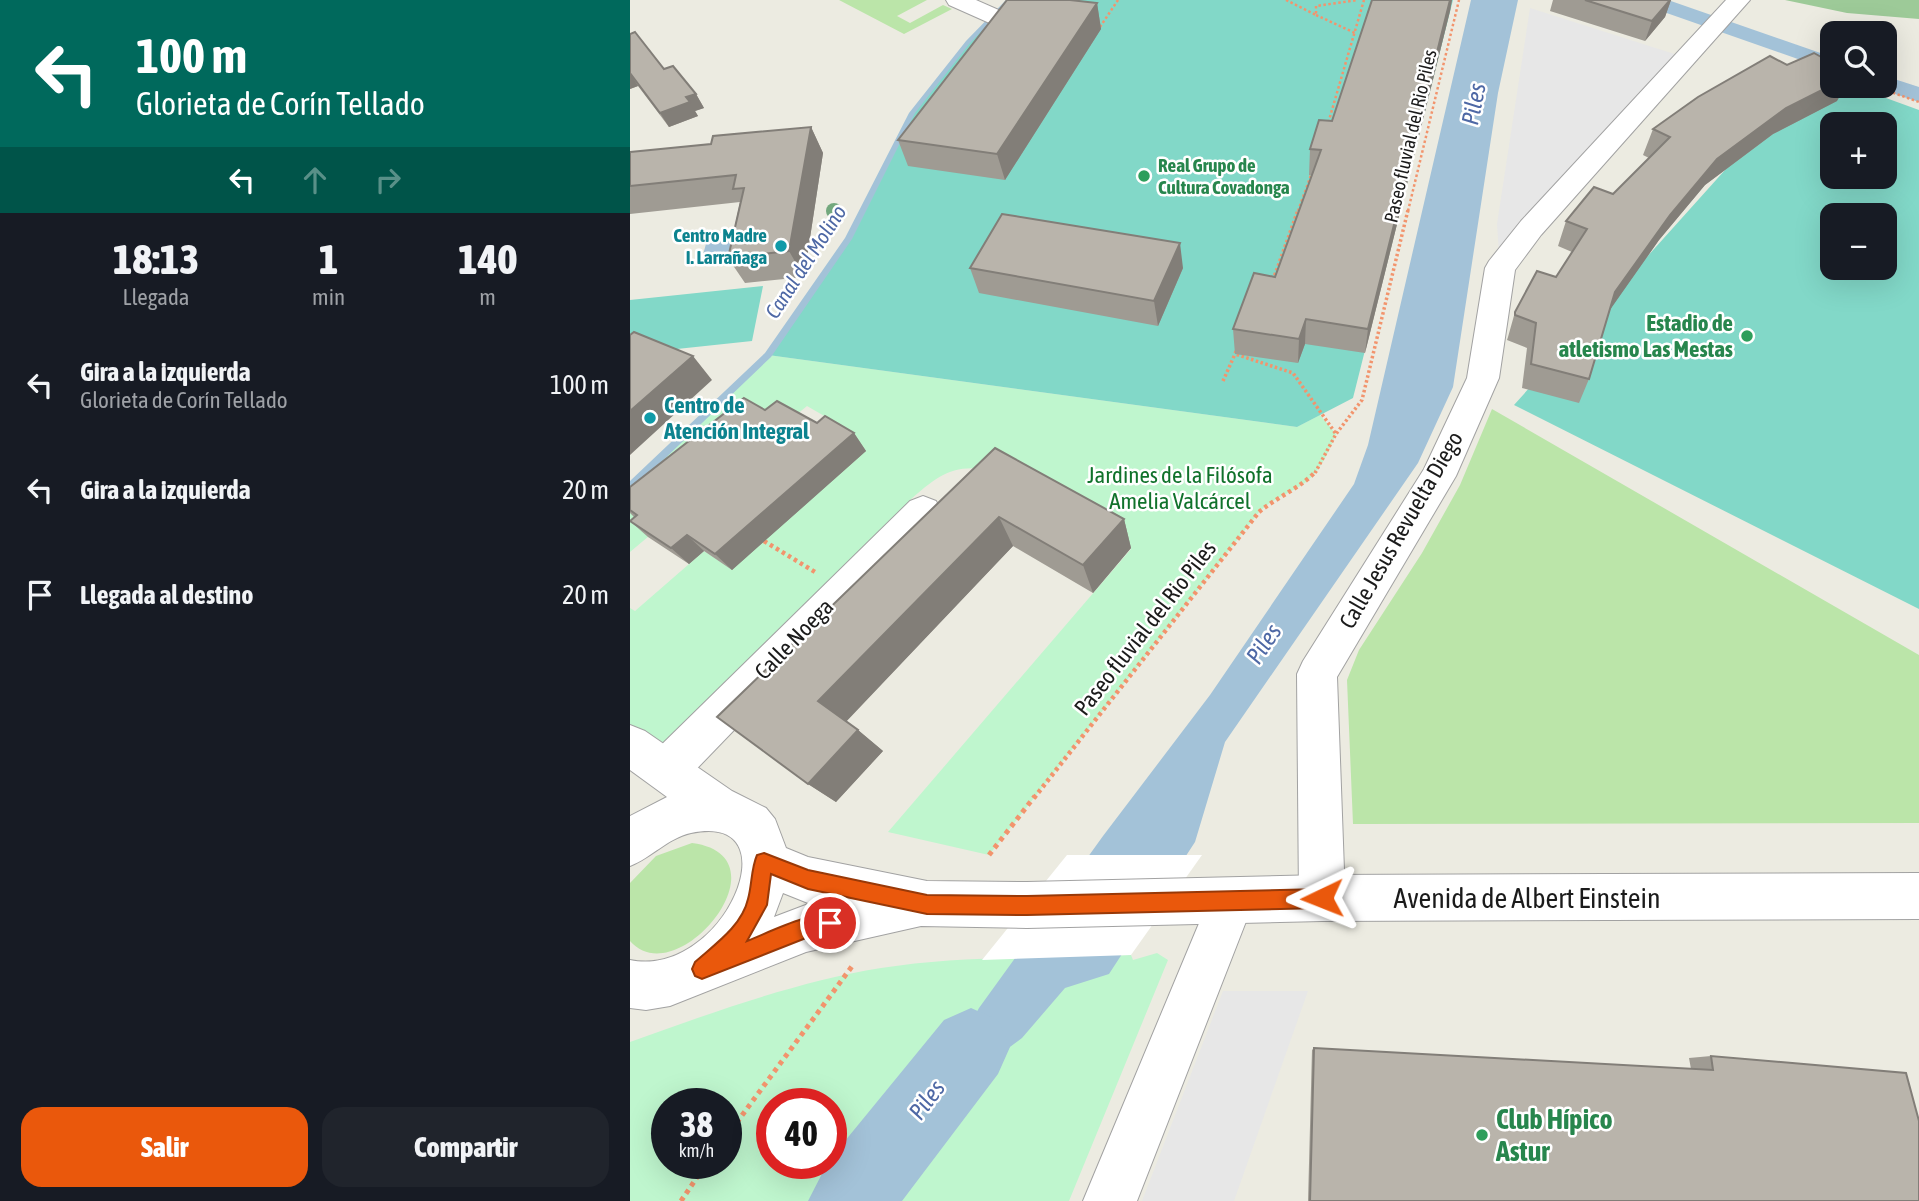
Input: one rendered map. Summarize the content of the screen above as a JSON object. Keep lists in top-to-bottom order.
{
  "streets": {
    "street": ["Calle Jesus Revuelta Diego", "Calle Noega", "Avenida de Albert Einstein"],
    "path": ["Paseo fluvial del Rio Piles"]
  },
  "crossings": [
    ["Calle Jesus Revuelta Diego", "Avenida de Albert Einstein"]
  ],
  "water": ["Piles", "Canal del Molino"],
  "parks": ["Jardines de la Filósofa Amelia Valcárcel"],
  "places": [
    "Real Grupo de Cultura Covadonga",
    "Centro Madre I. Larrañaga",
    "Estadio de atletismo Las Mestas",
    "Centro de Atención Integral",
    "Club Hípico Astur"
  ],
  "page": {
    "turn": ["100 m", "Glorieta de Corín Tellado"],
    "map_buttons": ["+", "−"],
    "eta": [
      "18:13",
      "Llegada",
      "1",
      "min",
      "140",
      "m"
    ],
    "list": [
      {
        "name": "Gira a la izquierda",
        "note": "Glorieta de Corín Tellado",
        "value": "100 m"
      },
      {
        "name": "Gira a la izquierda",
        "value": "20 m"
      },
      {
        "name": "Llegada al destino",
        "value": "20 m"
      }
    ],
    "speed": "38 km/h",
    "limit": "40",
    "buttons": ["Salir", "Compartir"]
  }
}
